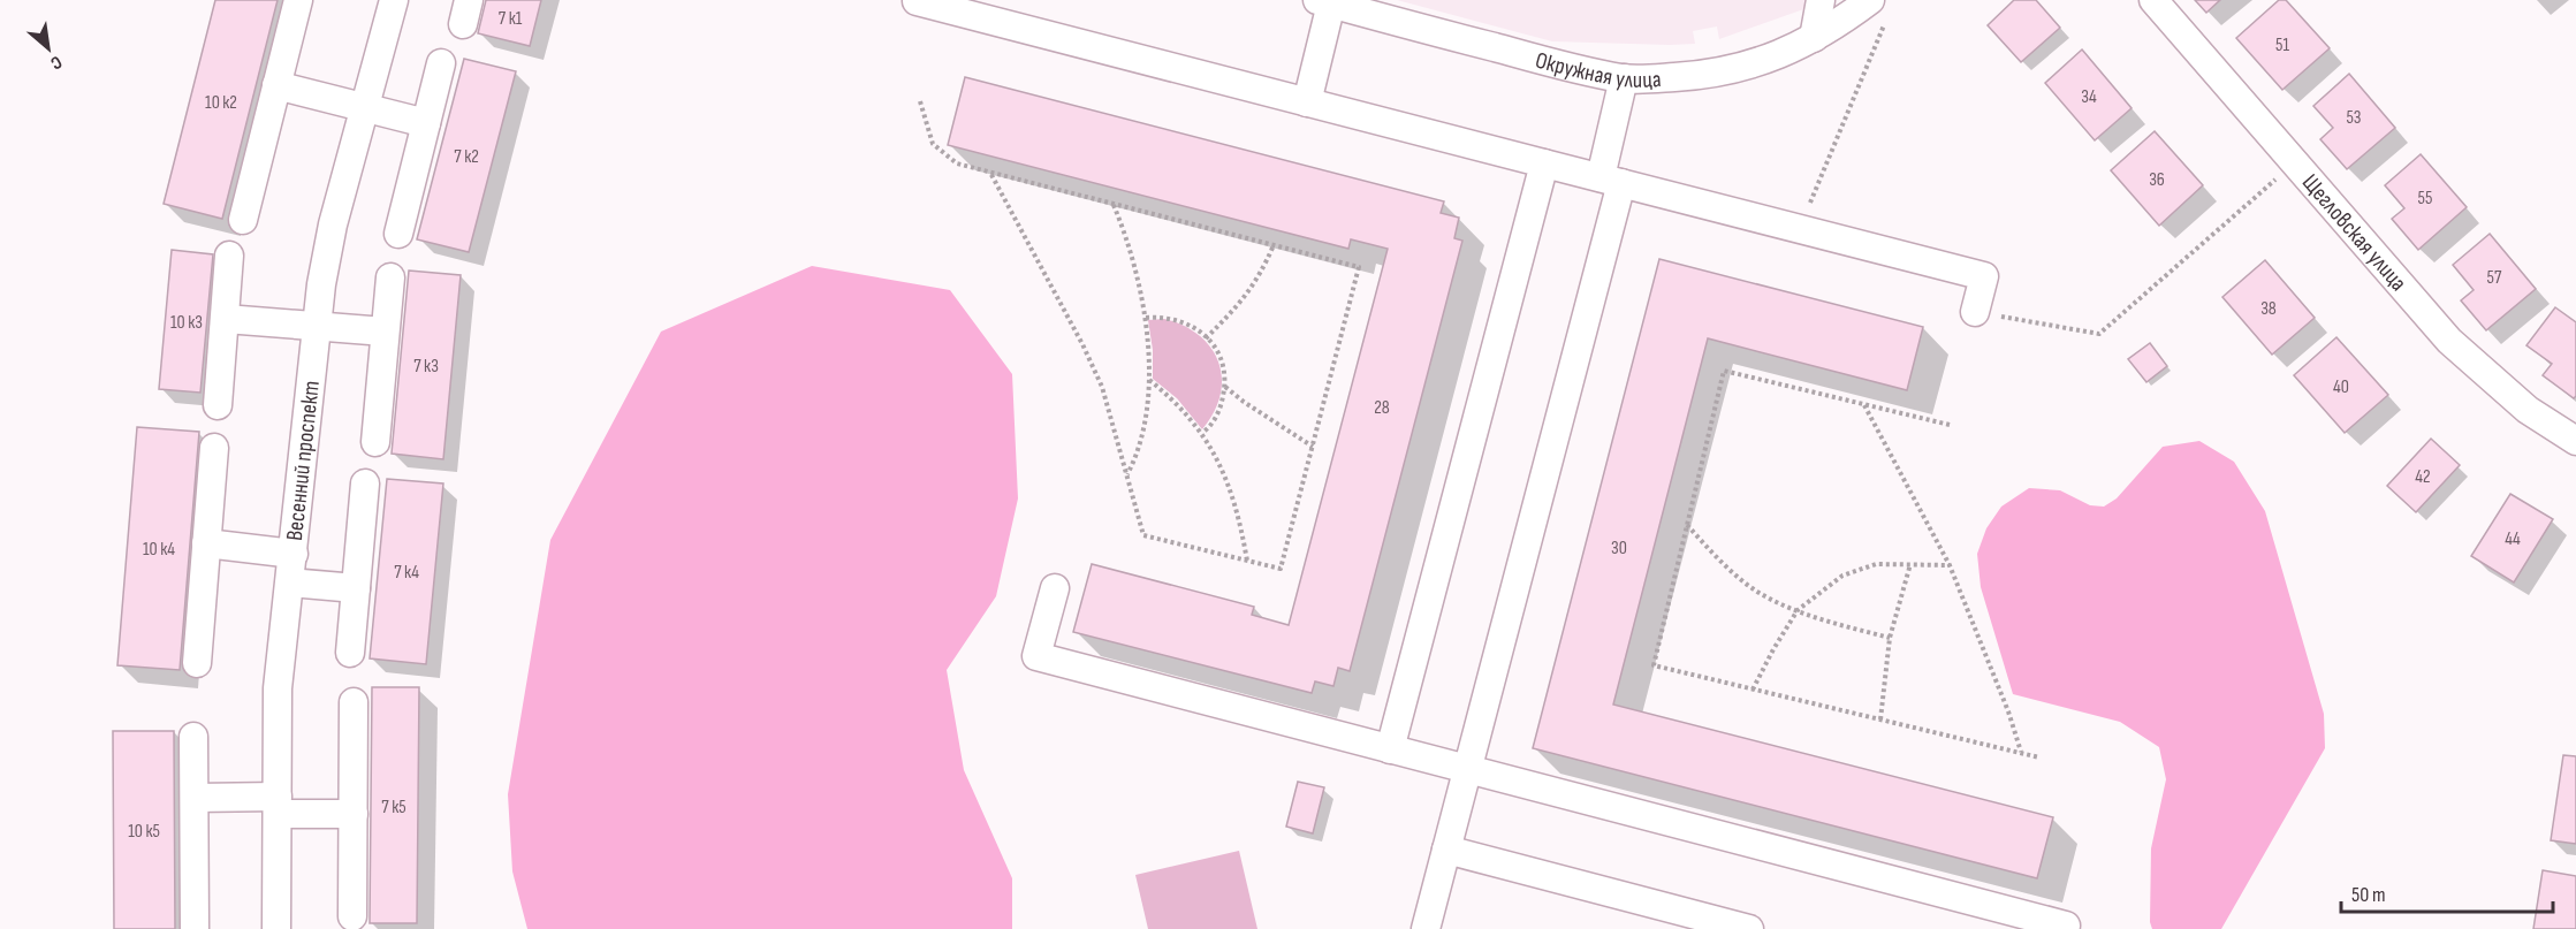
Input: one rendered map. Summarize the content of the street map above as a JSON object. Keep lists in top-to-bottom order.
{
  "streets": {
    "street": ["Окружная улица", "Щегловская улица", "Весенний проспект"]
  },
  "house_numbers": [
    "7 к1",
    "51",
    "34",
    "10 к2",
    "53",
    "7 к2",
    "36",
    "55",
    "57",
    "38",
    "10 к3",
    "7 к3",
    "40",
    "28",
    "42",
    "44",
    "30",
    "10 к4",
    "7 к4",
    "7 к5",
    "10 к5"
  ],
  "scale_bar": "50 m",
  "north": "bottom right"
}
